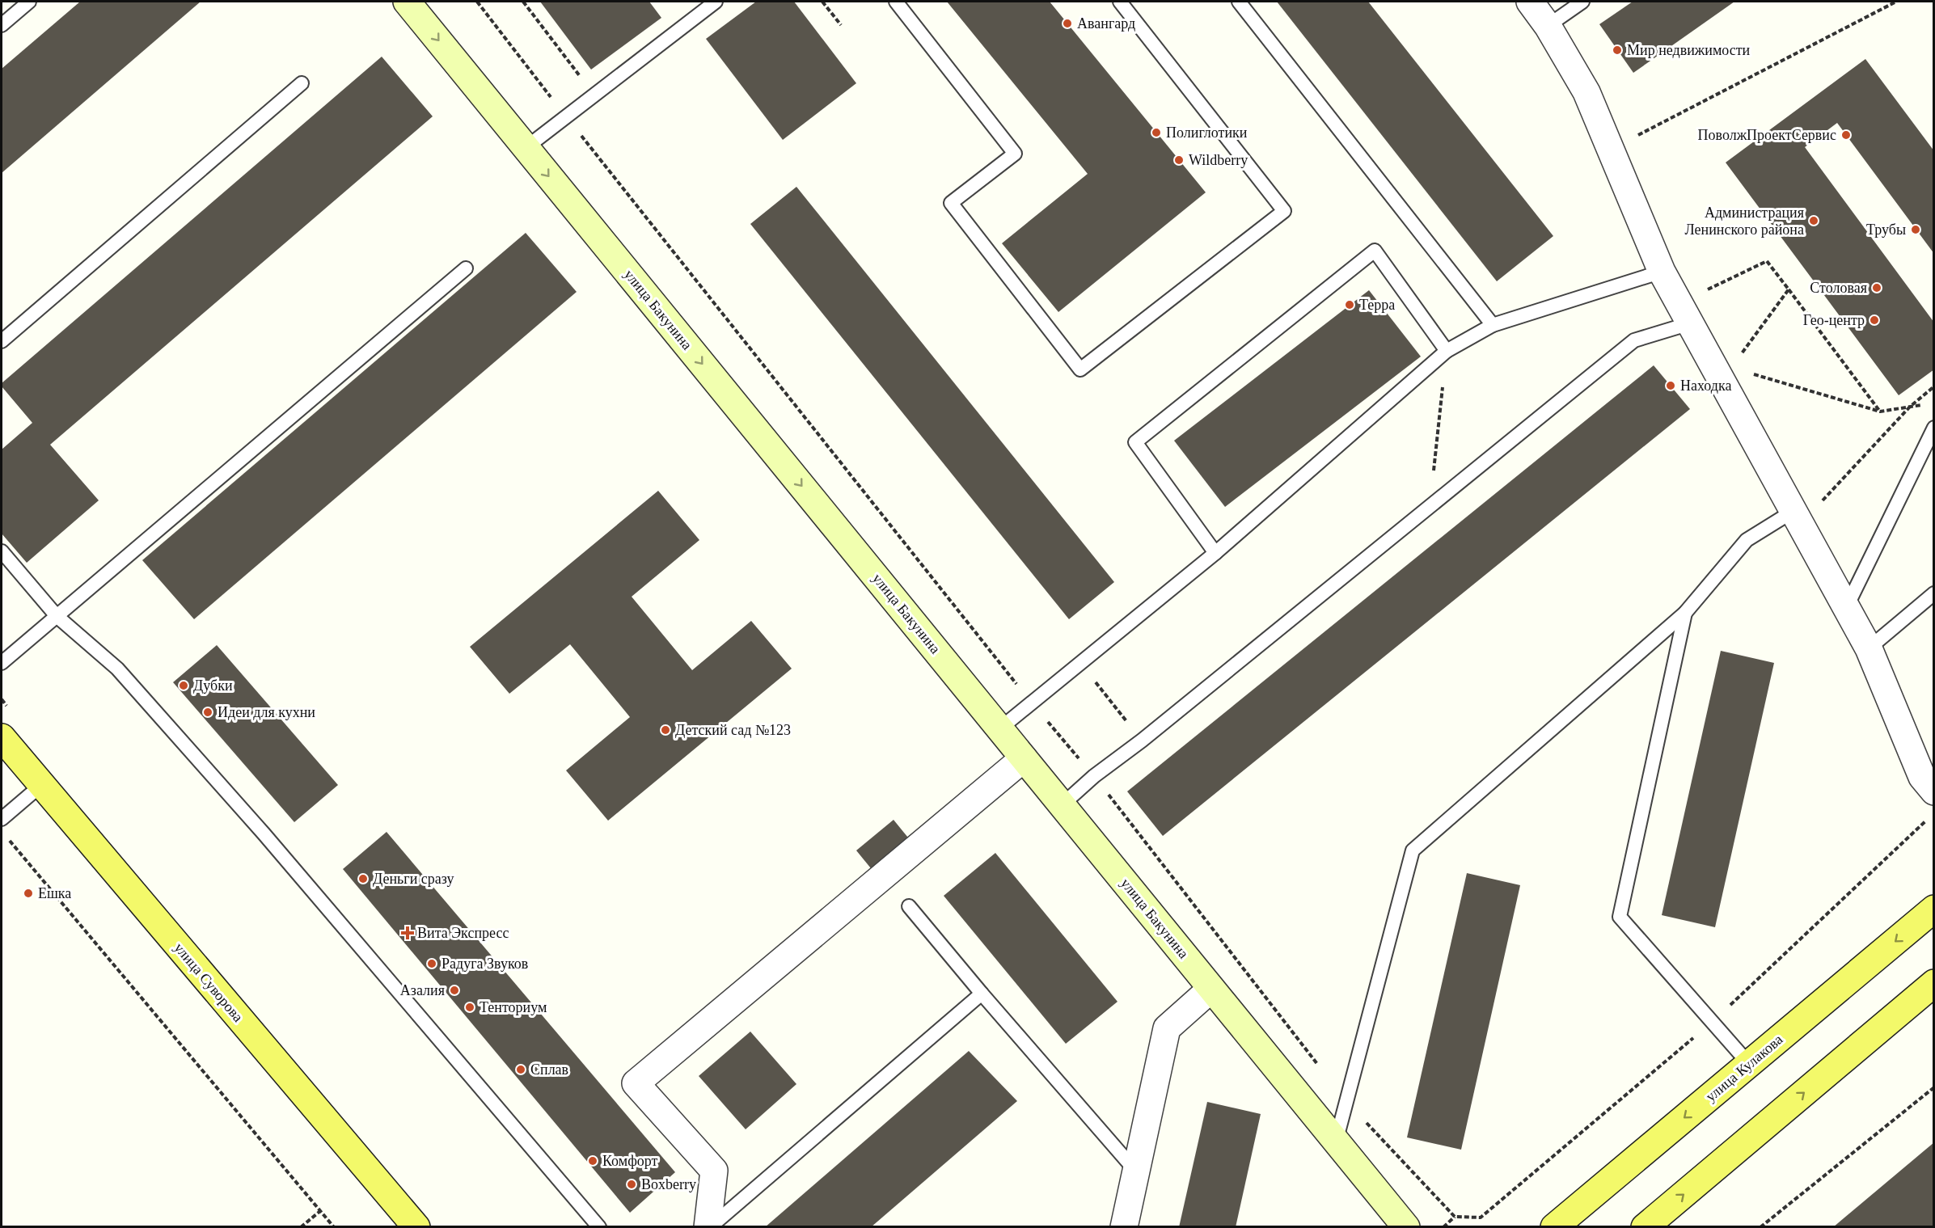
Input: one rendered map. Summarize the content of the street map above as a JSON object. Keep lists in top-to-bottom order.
{
  "streets": {
    "main road": ["улица Суворова", "улица Кулакова"],
    "street": ["улица Бакунина"]
  },
  "one_way": ["улица Бакунина"],
  "places": {
    "other": [
      "Авангард",
      "Мир недвижимости",
      "Полиглотики",
      "ПоволжПроектСервис",
      "Wildberry",
      "Администрация Ленинского района",
      "Трубы",
      "Столовая",
      "Терра",
      "Гео-центр",
      "Находка",
      "Дубки",
      "Идеи для кухни",
      "Детский сад №123",
      "Деньги сразу",
      "Ешка",
      "Радуга Звуков",
      "Азалия",
      "Тенториум",
      "Сплав",
      "Комфорт",
      "Boxberry"
    ],
    "health": ["Вита Экспресс"]
  }
}
